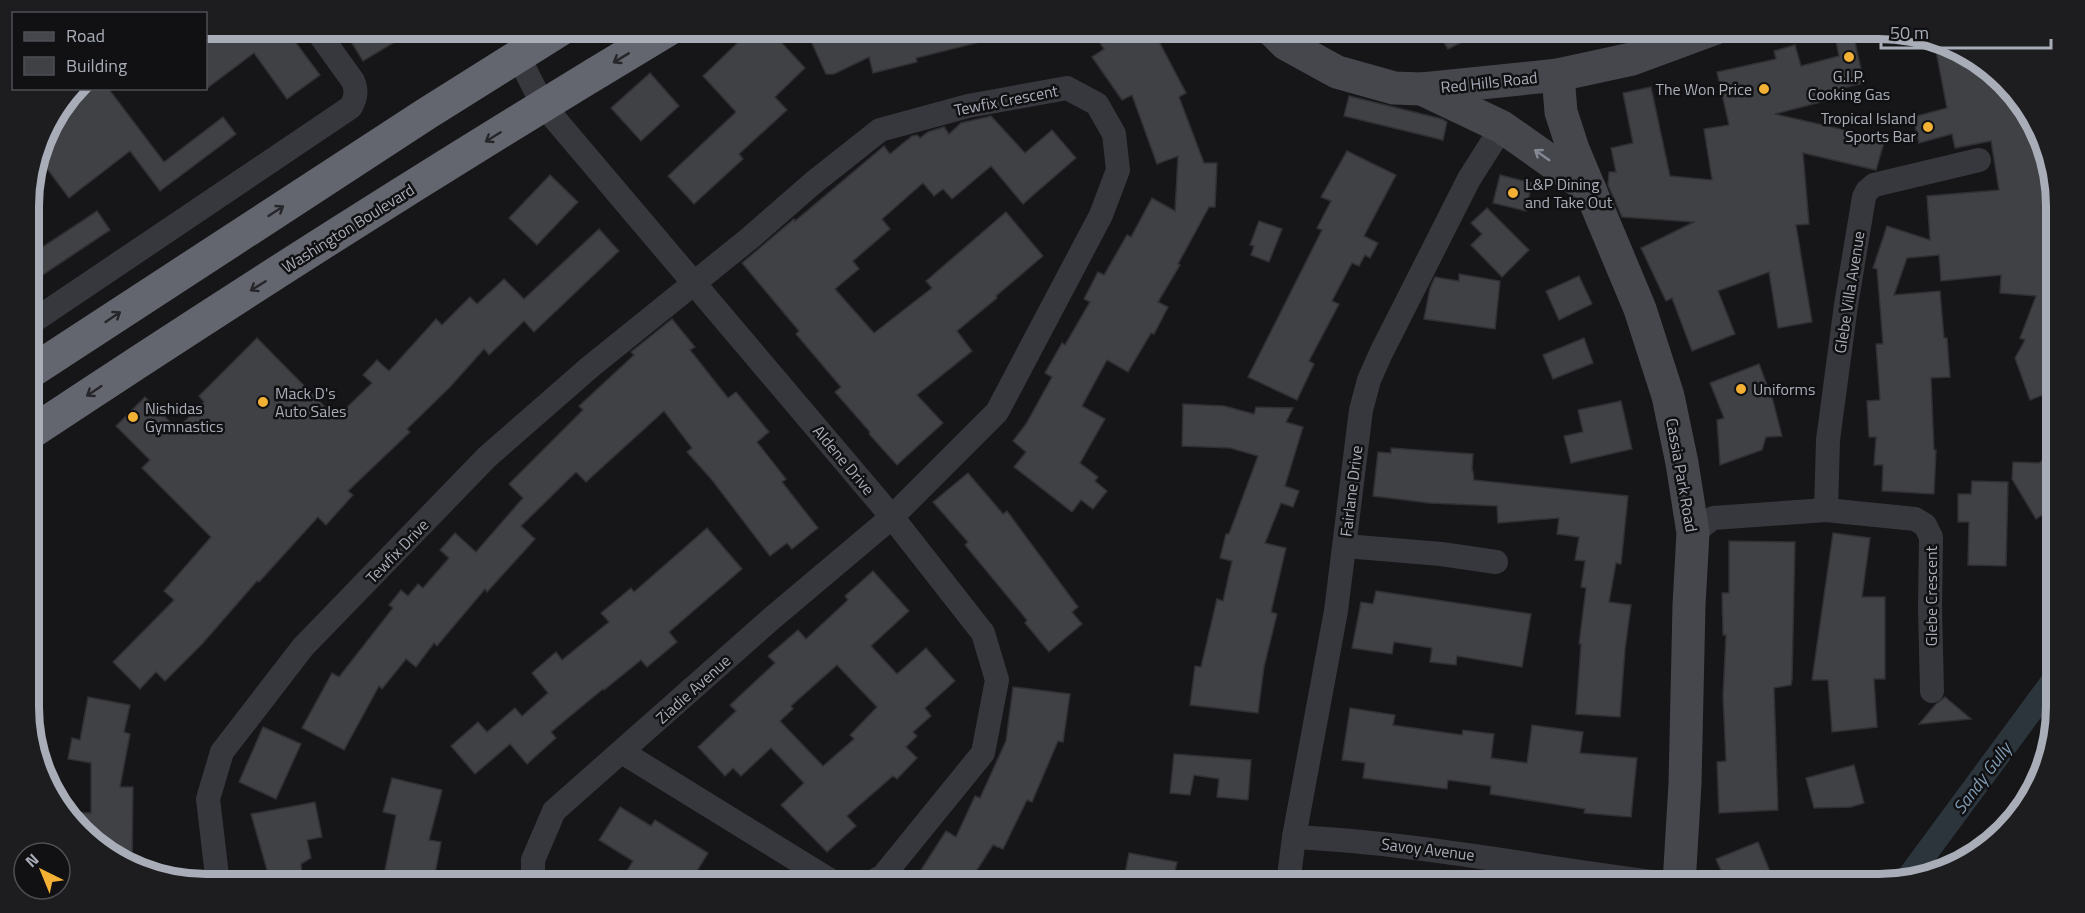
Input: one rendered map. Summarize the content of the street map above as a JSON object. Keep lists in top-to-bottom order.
{
  "streets": {
    "highway": ["Washington Boulevard"],
    "main road": ["Red Hills Road", "Cassia Park Road"],
    "street": [
      "Tewfix Crescent",
      "Glebe Villa Avenue",
      "Aldene Drive",
      "Fairlane Drive",
      "Tewfix Drive",
      "Glebe Crescent",
      "Ziadie Avenue",
      "Savoy Avenue"
    ]
  },
  "crossings": [
    ["Red Hills Road", "Cassia Park Road"],
    ["Tewfix Crescent", "Aldene Drive"],
    ["Tewfix Crescent", "Tewfix Drive"],
    ["Tewfix Crescent", "Ziadie Avenue"],
    ["Washington Boulevard", "Aldene Drive"],
    ["Glebe Villa Avenue", "Glebe Crescent"],
    ["Aldene Drive", "Tewfix Drive"],
    ["Aldene Drive", "Ziadie Avenue"],
    ["Cassia Park Road", "Glebe Crescent"],
    ["Fairlane Drive", "Savoy Avenue"]
  ],
  "water": ["Sandy Gully"],
  "places": [
    "G.I.P. Cooking Gas",
    "The Won Price",
    "Tropical Island Sports Bar",
    "L&P Dining and Take Out",
    "Uniforms",
    "Mack D's Auto Sales",
    "Nishidas Gymnastics"
  ],
  "legend": ["Road", "Building"],
  "scale_bar": "50 m",
  "north": "top left"
}
